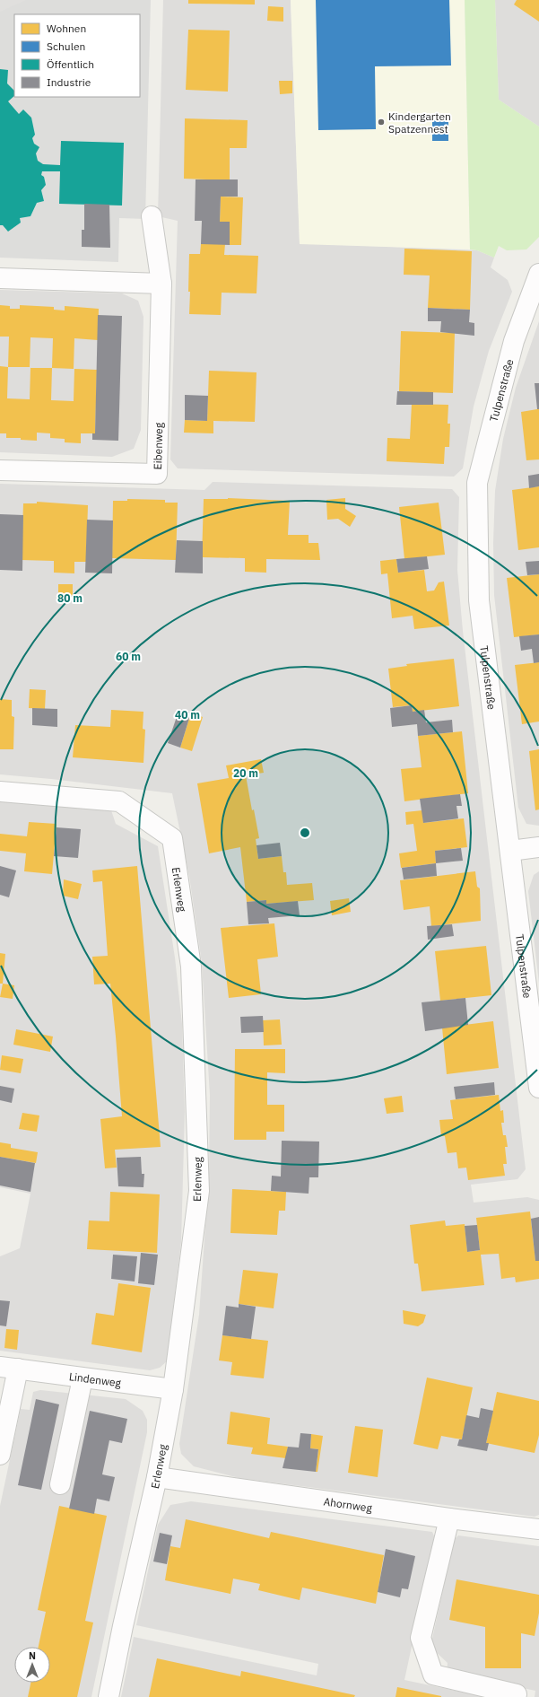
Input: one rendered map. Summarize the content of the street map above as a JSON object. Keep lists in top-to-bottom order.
{
  "streets": {
    "street": [
      "Tulpenstraße",
      "Eibenweg",
      "Erlenweg",
      "Lindenweg",
      "Ahornweg"
    ]
  },
  "crossings": [
    ["Erlenweg", "Lindenweg"],
    ["Erlenweg", "Ahornweg"]
  ],
  "places": ["Kindergarten Spatzennest"],
  "legend": [
    "Wohnen",
    "Schulen",
    "Öffentlich",
    "Industrie"
  ],
  "north": "top",
  "rings": [
    "80 m",
    "60 m",
    "40 m",
    "20 m"
  ]
}
